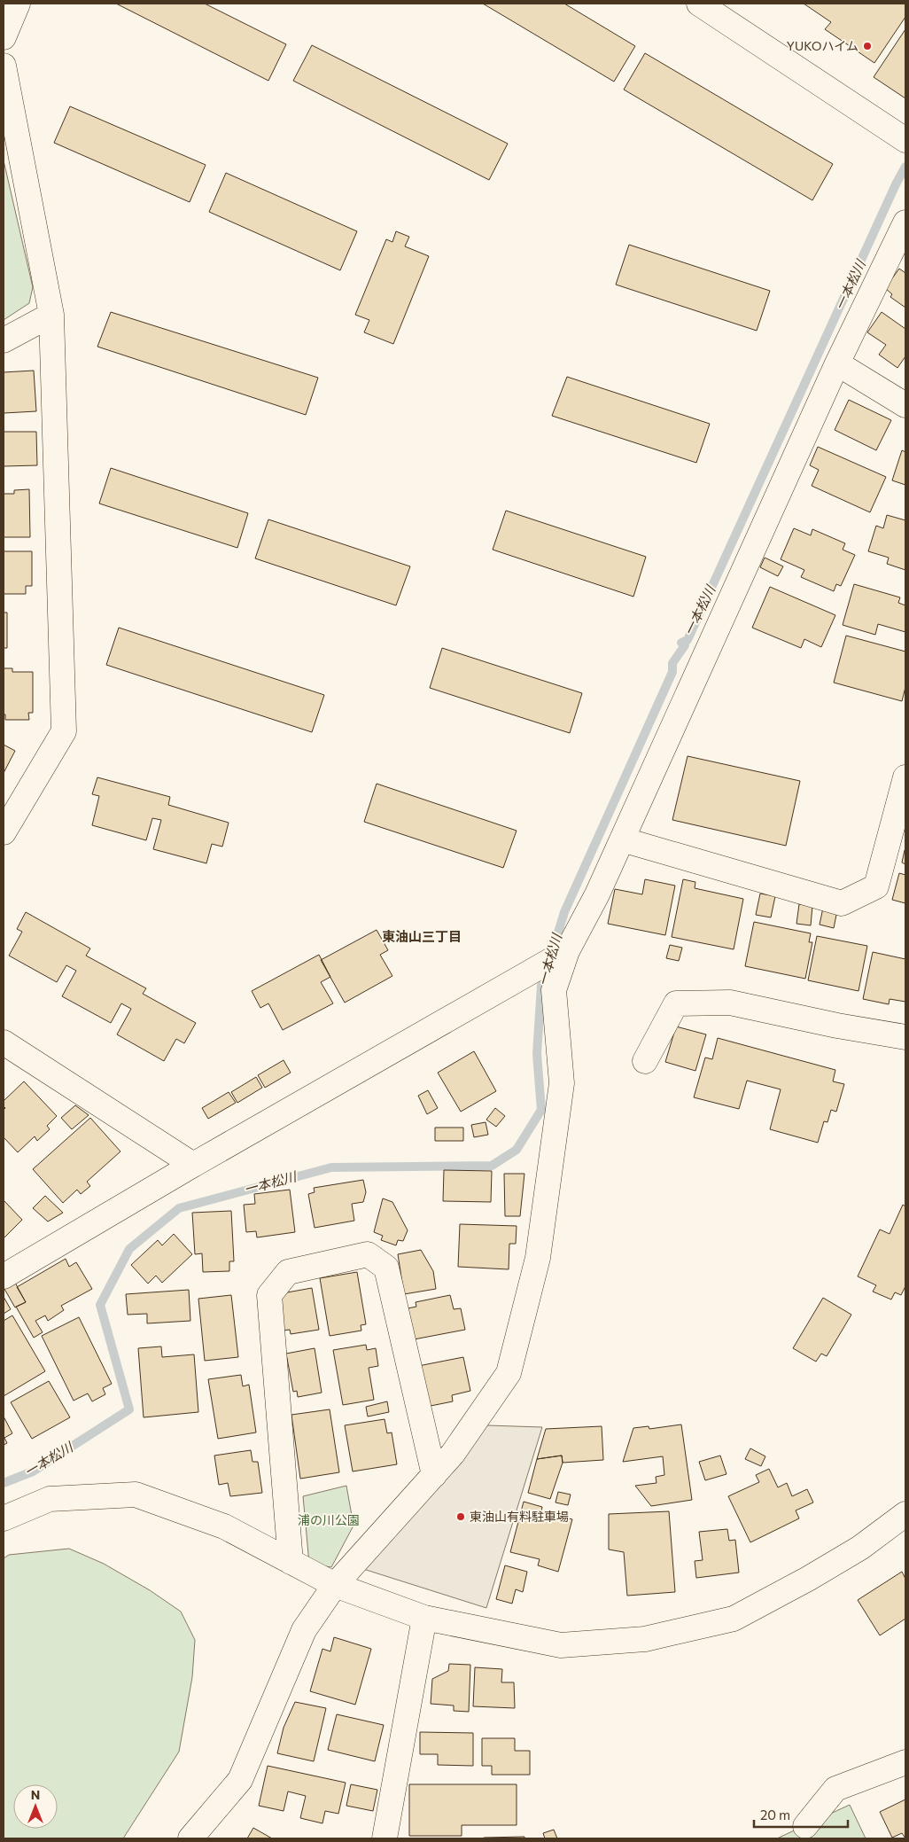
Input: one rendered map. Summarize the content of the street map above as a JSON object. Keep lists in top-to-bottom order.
{
  "districts": ["東油山三丁目"],
  "water": ["一本松川"],
  "parks": ["浦の川公園"],
  "places": ["YUKOハイム", "東油山有料駐車場"],
  "scale_bar": "20 m",
  "north": "top"
}
